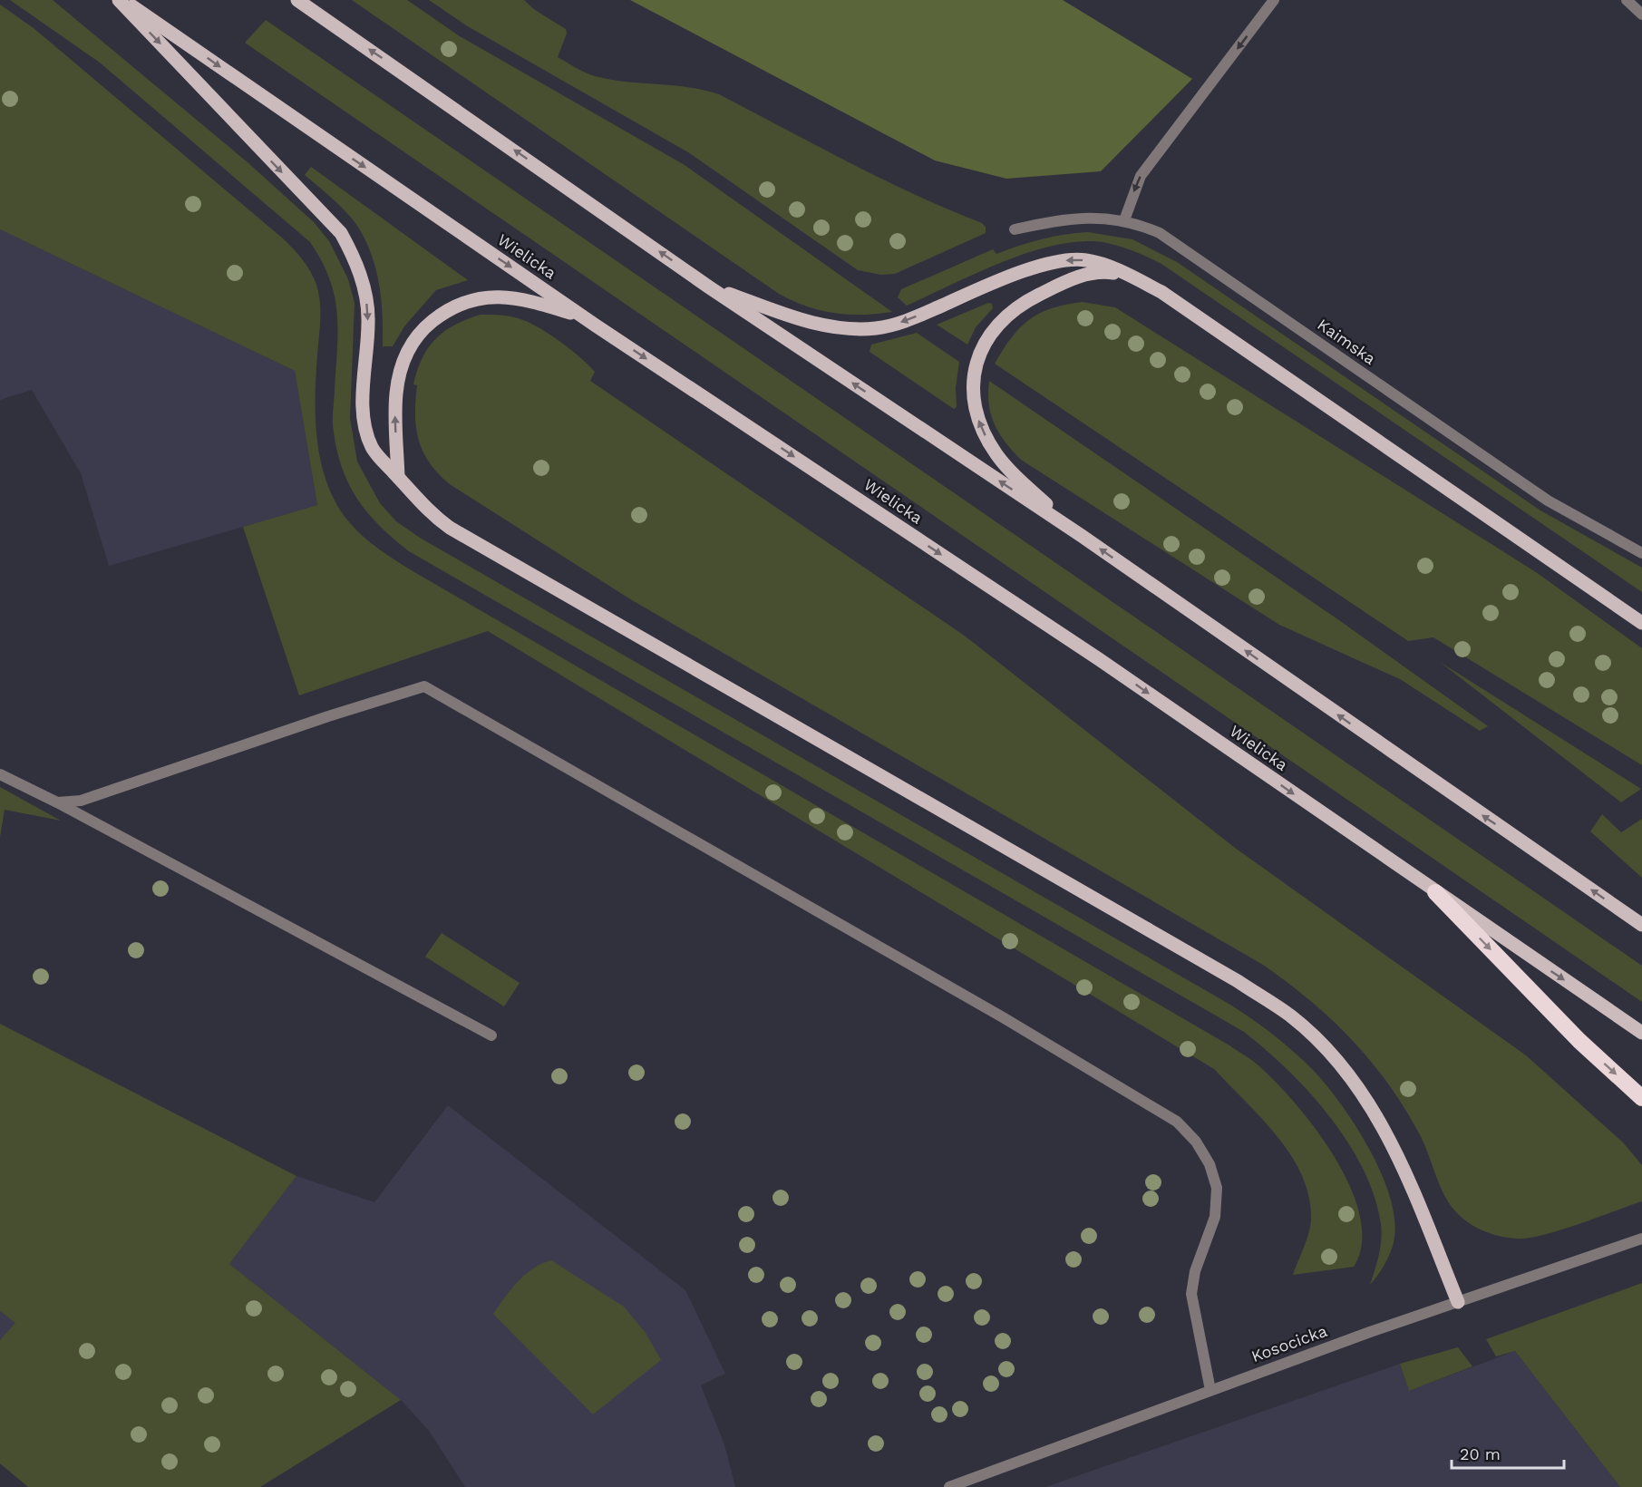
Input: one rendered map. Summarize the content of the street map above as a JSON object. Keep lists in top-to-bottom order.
{
  "streets": {
    "main road": ["Wielicka"],
    "street": ["Kaimska", "Kosocicka"]
  },
  "scale_bar": "20 m"
}
